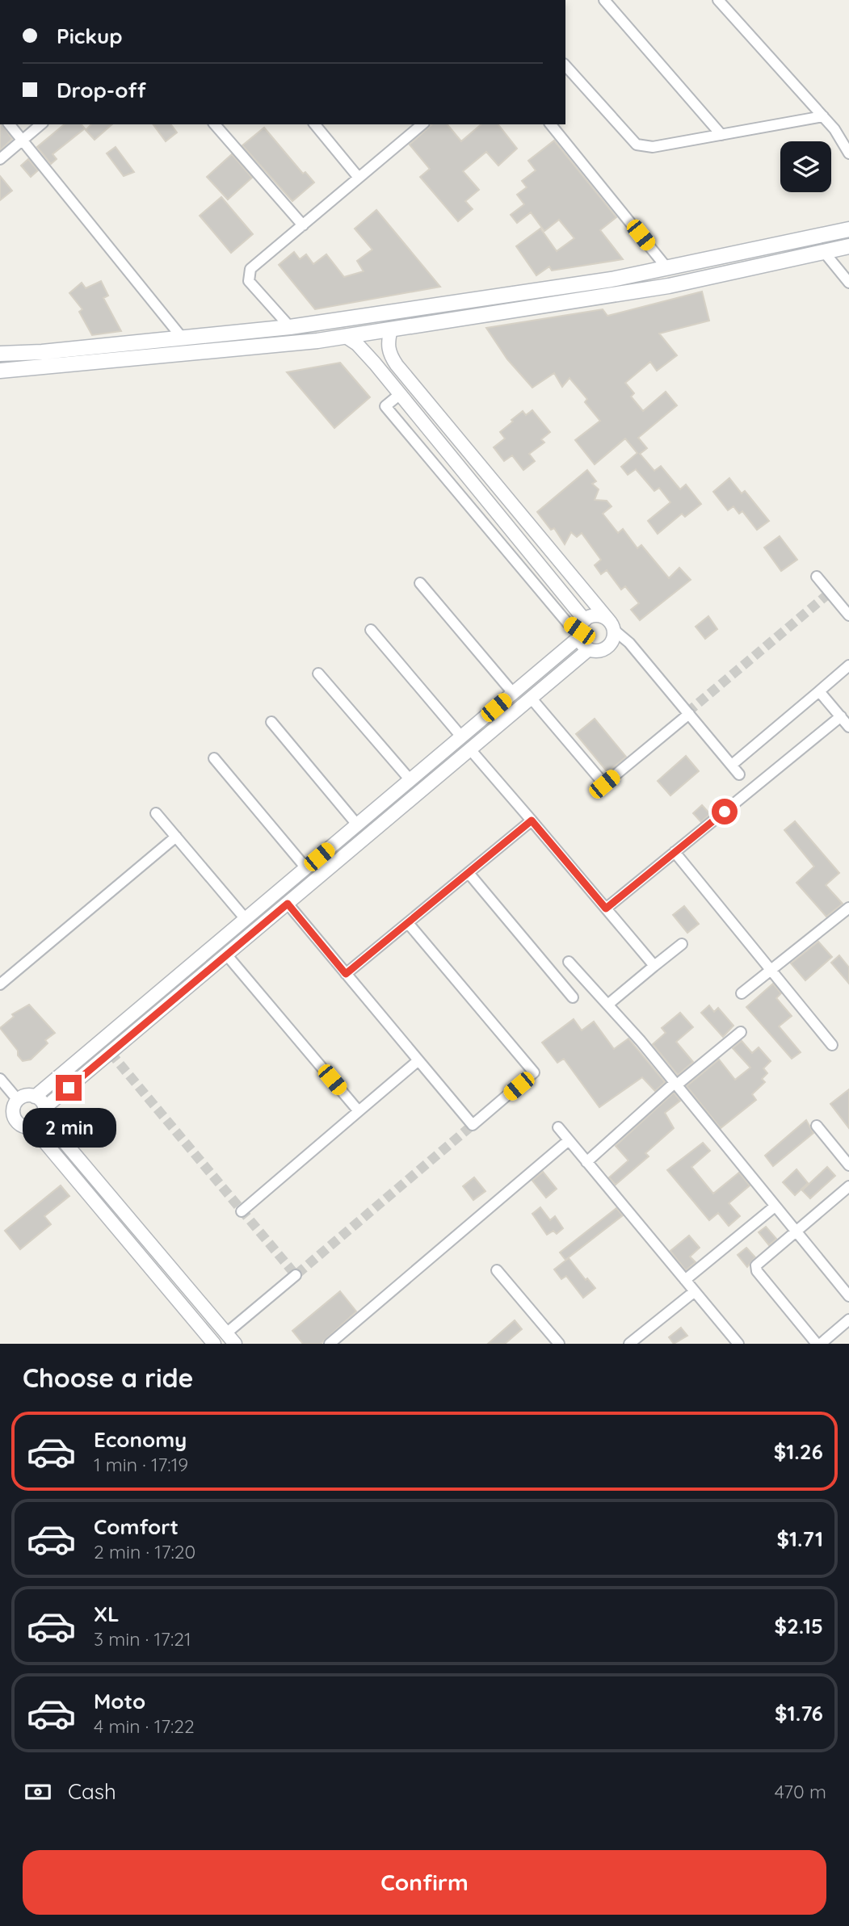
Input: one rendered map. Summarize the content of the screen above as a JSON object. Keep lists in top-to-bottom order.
{
  "page": {
    "banner": ["Pickup", "Drop-off"],
    "bubble": "2 min",
    "heading": "Choose a ride",
    "list": [
      {
        "name": "Economy",
        "note": "1 min · 17:19",
        "value": "$1.26"
      },
      {
        "name": "Comfort",
        "note": "2 min · 17:20",
        "value": "$1.71"
      },
      {
        "name": "XL",
        "note": "3 min · 17:21",
        "value": "$2.15"
      },
      {
        "name": "Moto",
        "note": "4 min · 17:22",
        "value": "$1.76"
      }
    ],
    "pay": ["Cash", "470 m"],
    "buttons": "Confirm"
  }
}
